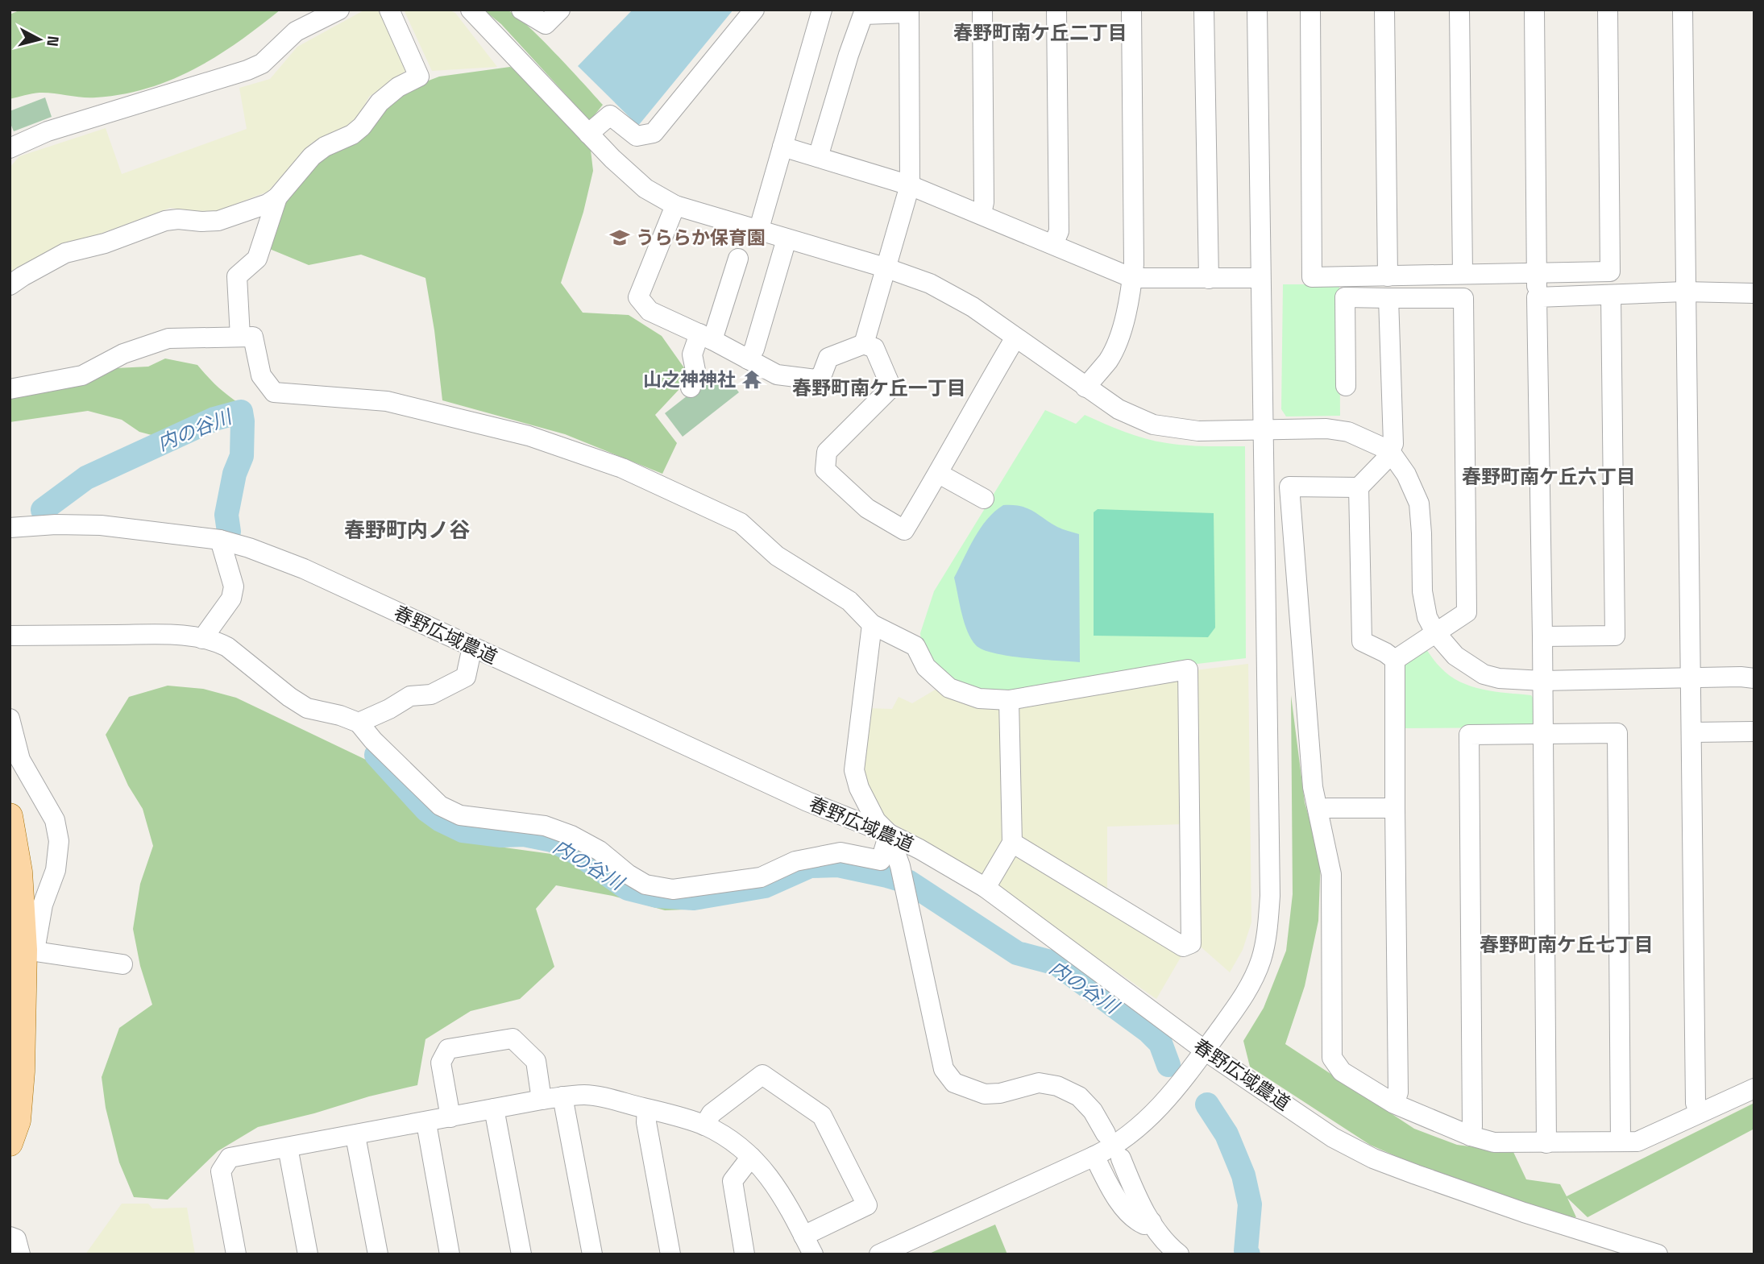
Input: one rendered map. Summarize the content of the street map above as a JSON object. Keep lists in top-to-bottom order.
{
  "streets": {
    "street": ["春野広域農道"]
  },
  "districts": [
    "春野町南ケ丘二丁目",
    "春野町南ケ丘一丁目",
    "春野町南ケ丘六丁目",
    "春野町内ノ谷",
    "春野町南ケ丘七丁目"
  ],
  "water": ["内の谷川"],
  "places": {
    "school or university": ["うららか保育園"],
    "temple": ["山之神神社"]
  },
  "north": "right"
}
